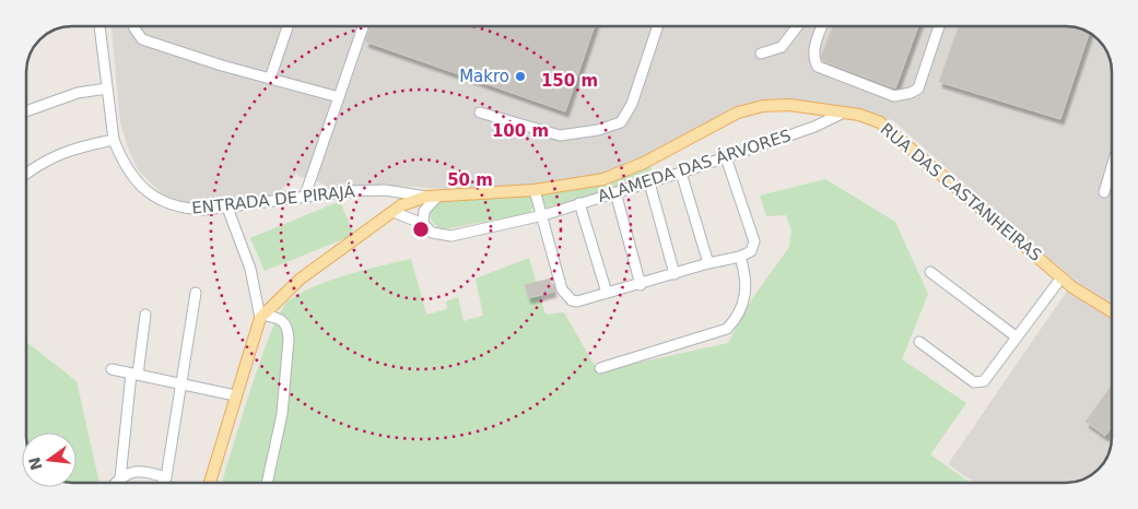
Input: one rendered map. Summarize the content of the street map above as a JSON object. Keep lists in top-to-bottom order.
{
  "streets": {
    "main road": ["RUA DAS CASTANHEIRAS"],
    "street": ["ALAMEDA DAS ÁRVORES", "ENTRADA DE PIRAJÁ"]
  },
  "crossings": [
    ["ALAMEDA DAS ÁRVORES", "RUA DAS CASTANHEIRAS"],
    ["RUA DAS CASTANHEIRAS", "ENTRADA DE PIRAJÁ"]
  ],
  "places": ["Makro"],
  "north": "left",
  "rings": ["150 m", "100 m", "50 m"]
}
